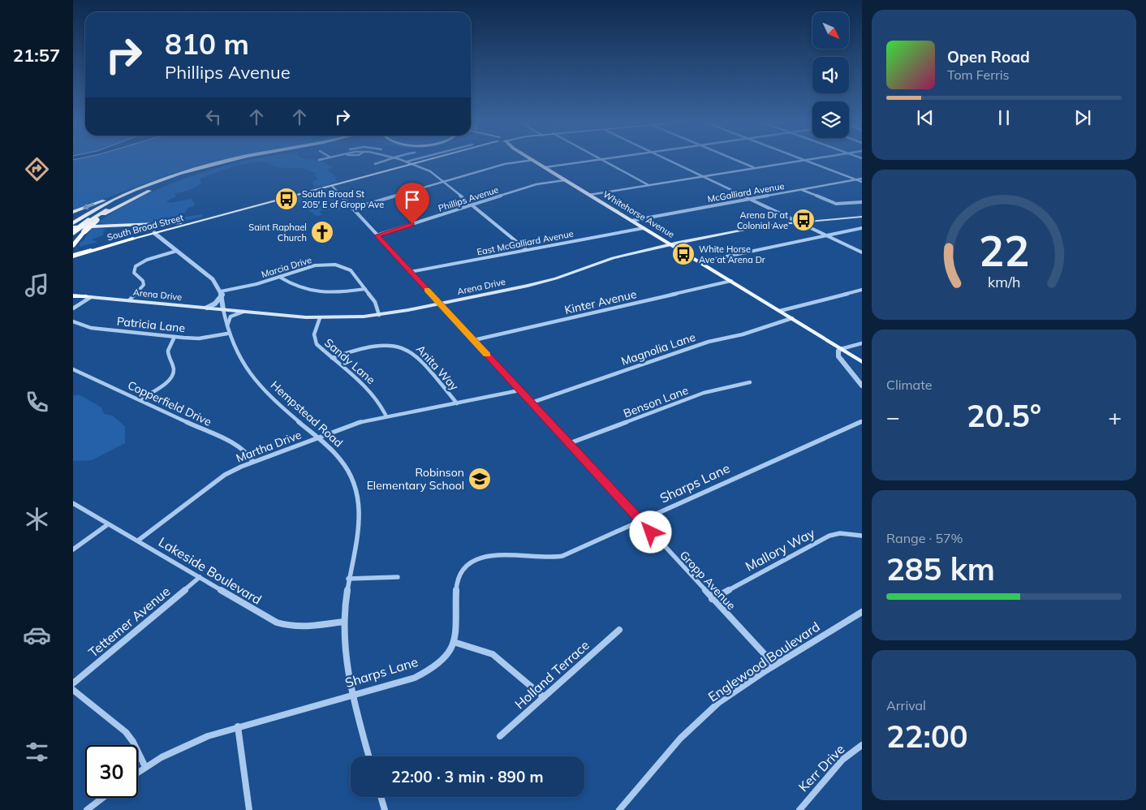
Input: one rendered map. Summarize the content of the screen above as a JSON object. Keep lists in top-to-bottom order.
{
  "streets": {
    "main road": ["Whitehorse Avenue", "South Broad Street", "Arena Drive"],
    "street": [
      "McGalliard Avenue",
      "Phillips Avenue",
      "East McGalliard Avenue",
      "Marcia Drive",
      "Kinter Avenue",
      "Patricia Lane",
      "Magnolia Lane",
      "Sandy Lane",
      "Anita Way",
      "Benson Lane",
      "Copperfield Drive",
      "Hempstead Road",
      "Martha Drive",
      "Sharps Lane",
      "Mallory Way",
      "Lakeside Boulevard",
      "Gropp Avenue",
      "Tettemer Avenue",
      "Englewood Boulevard",
      "Holland Terrace",
      "Kerr Drive"
    ]
  },
  "crossings": [
    ["McGalliard Avenue", "Whitehorse Avenue"],
    ["Phillips Avenue", "Whitehorse Avenue"],
    ["Phillips Avenue", "Gropp Avenue"],
    ["Whitehorse Avenue", "East McGalliard Avenue"],
    ["Whitehorse Avenue", "Arena Drive"],
    ["Whitehorse Avenue", "Kinter Avenue"],
    ["Whitehorse Avenue", "Magnolia Lane"],
    ["South Broad Street", "Gropp Avenue"],
    ["East McGalliard Avenue", "Gropp Avenue"],
    ["Marcia Drive", "Arena Drive"],
    ["Marcia Drive", "Hempstead Road"],
    ["Arena Drive", "Sandy Lane"],
    ["Arena Drive", "Hempstead Road"],
    ["Arena Drive", "Gropp Avenue"],
    ["Kinter Avenue", "Gropp Avenue"],
    ["Patricia Lane", "Hempstead Road"],
    ["Magnolia Lane", "Gropp Avenue"],
    ["Sandy Lane", "Anita Way"],
    ["Sandy Lane", "Martha Drive"],
    ["Anita Way", "Martha Drive"],
    ["Benson Lane", "Gropp Avenue"],
    ["Copperfield Drive", "Martha Drive"],
    ["Hempstead Road", "Martha Drive"],
    ["Hempstead Road", "Sharps Lane"],
    ["Hempstead Road", "Lakeside Boulevard"],
    ["Martha Drive", "Lakeside Boulevard"],
    ["Martha Drive", "Gropp Avenue"],
    ["Sharps Lane", "Gropp Avenue"],
    ["Mallory Way", "Gropp Avenue"],
    ["Lakeside Boulevard", "Tettemer Avenue"],
    ["Gropp Avenue", "Englewood Boulevard"]
  ],
  "places": {
    "bus stop": ["South Broad St 205' E of Gropp Ave", "Arena Dr at Colonial Ave", "White Horse Ave at Arena Dr"],
    "church": ["Saint Raphael Church"],
    "school or university": ["Robinson Elementary School"]
  },
  "north": "bottom right",
  "page": {
    "tabs": "21:57",
    "turn": ["810 m", "Phillips Avenue"],
    "song": ["Open Road", "Tom Ferris"],
    "tile": [
      "Climate",
      ["Range · 57%", "285 km"],
      ["Arrival", "22:00"]
    ],
    "heat": ["−", "20.5°", "+"],
    "limit": "30",
    "trip": "22:00 · 3 min · 890 m",
    "gauge": ["22", "km/h"]
  }
}
